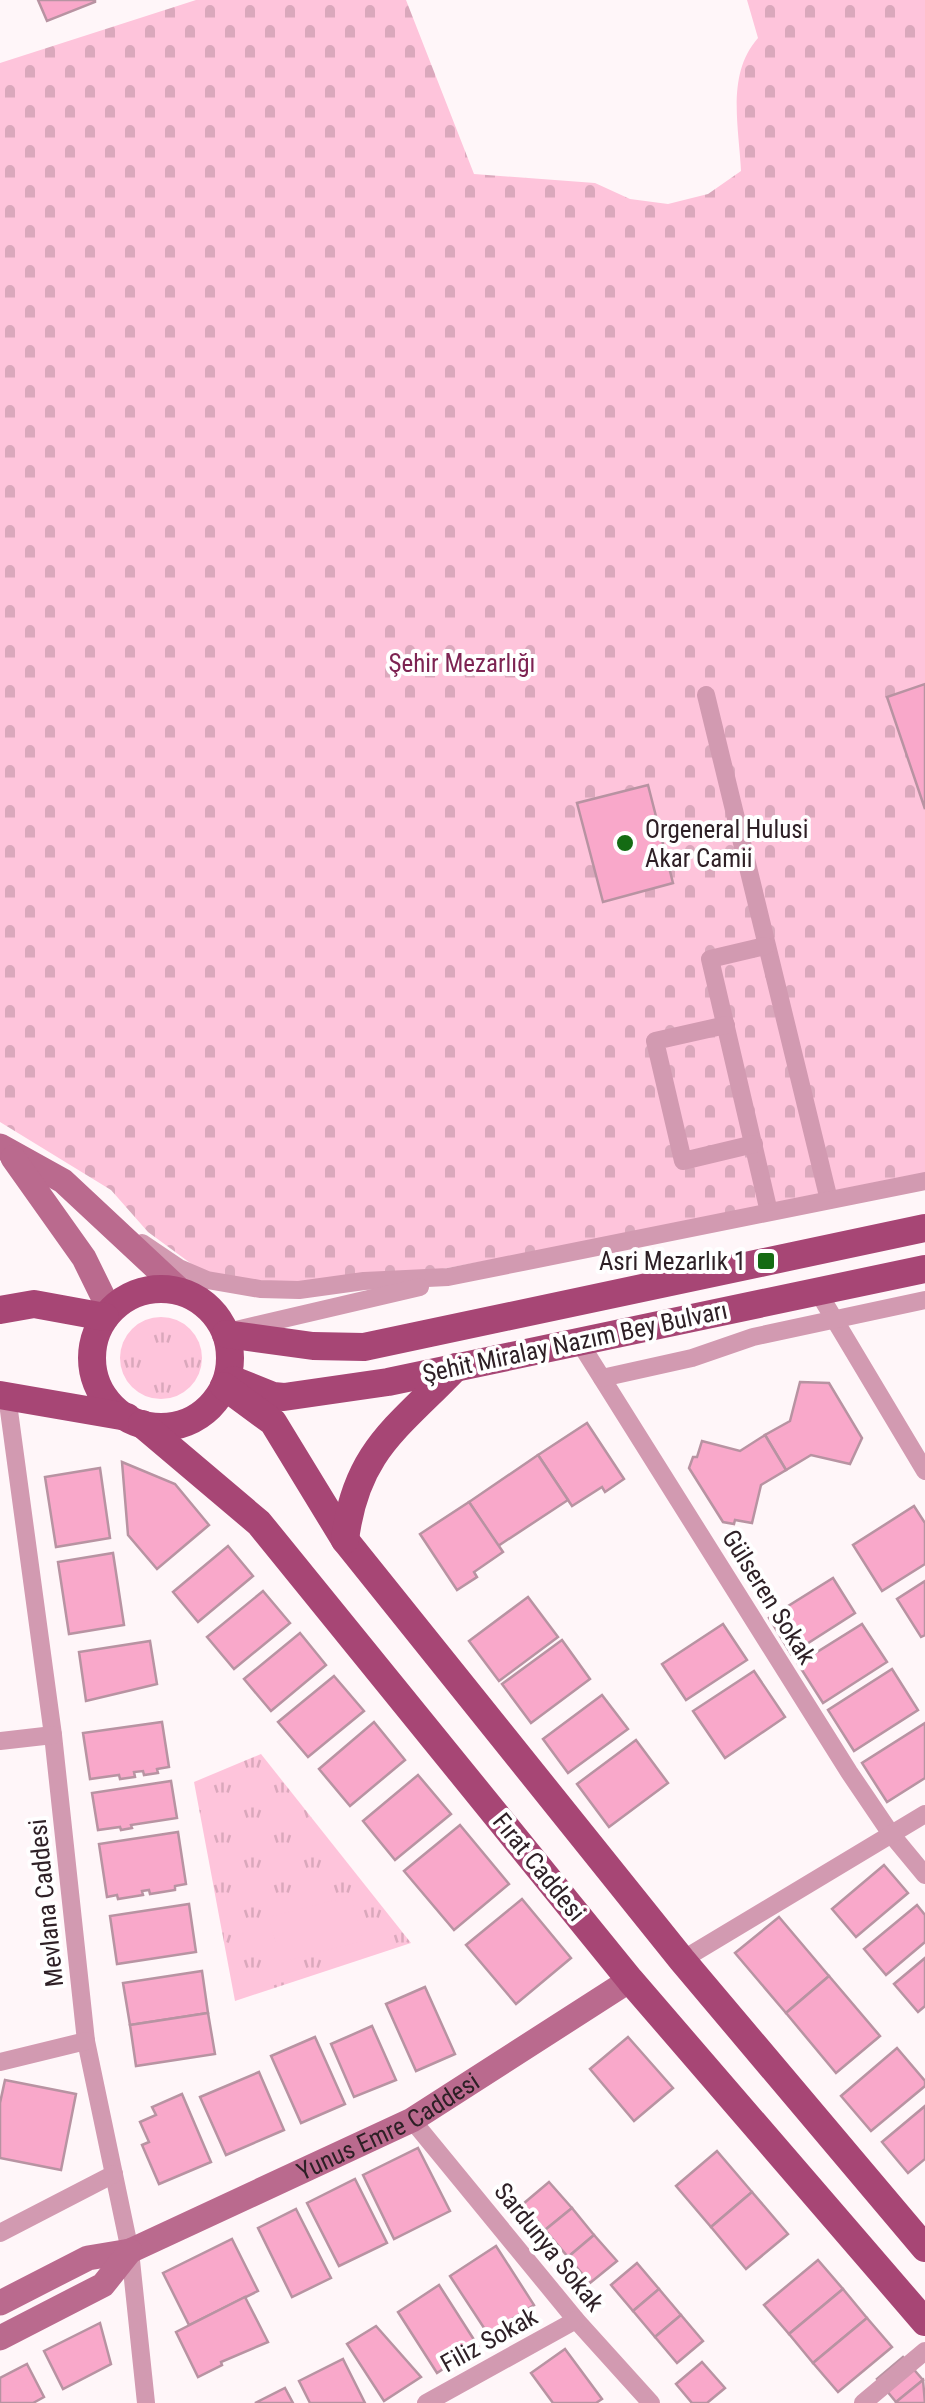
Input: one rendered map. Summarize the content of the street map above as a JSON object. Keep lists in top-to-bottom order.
{
  "streets": {
    "main road": ["Şehit Miralay Nazım Bey Bulvarı", "Fırat Caddesi"],
    "street": [
      "Gülseren Sokak",
      "Mevlana Caddesi",
      "Yunus Emre Caddesi",
      "Sardunya Sokak",
      "Filiz Sokak"
    ]
  },
  "crossings": [
    ["Şehit Miralay Nazım Bey Bulvarı", "Gülseren Sokak"],
    ["Şehit Miralay Nazım Bey Bulvarı", "Fırat Caddesi"],
    ["Fırat Caddesi", "Yunus Emre Caddesi"],
    ["Mevlana Caddesi", "Yunus Emre Caddesi"],
    ["Yunus Emre Caddesi", "Sardunya Sokak"],
    ["Sardunya Sokak", "Filiz Sokak"]
  ],
  "parks": ["Şehir Mezarlığı"],
  "places": {
    "other": ["Orgeneral Hulusi Akar Camii"],
    "transit": ["Asri Mezarlık 1"]
  }
}
